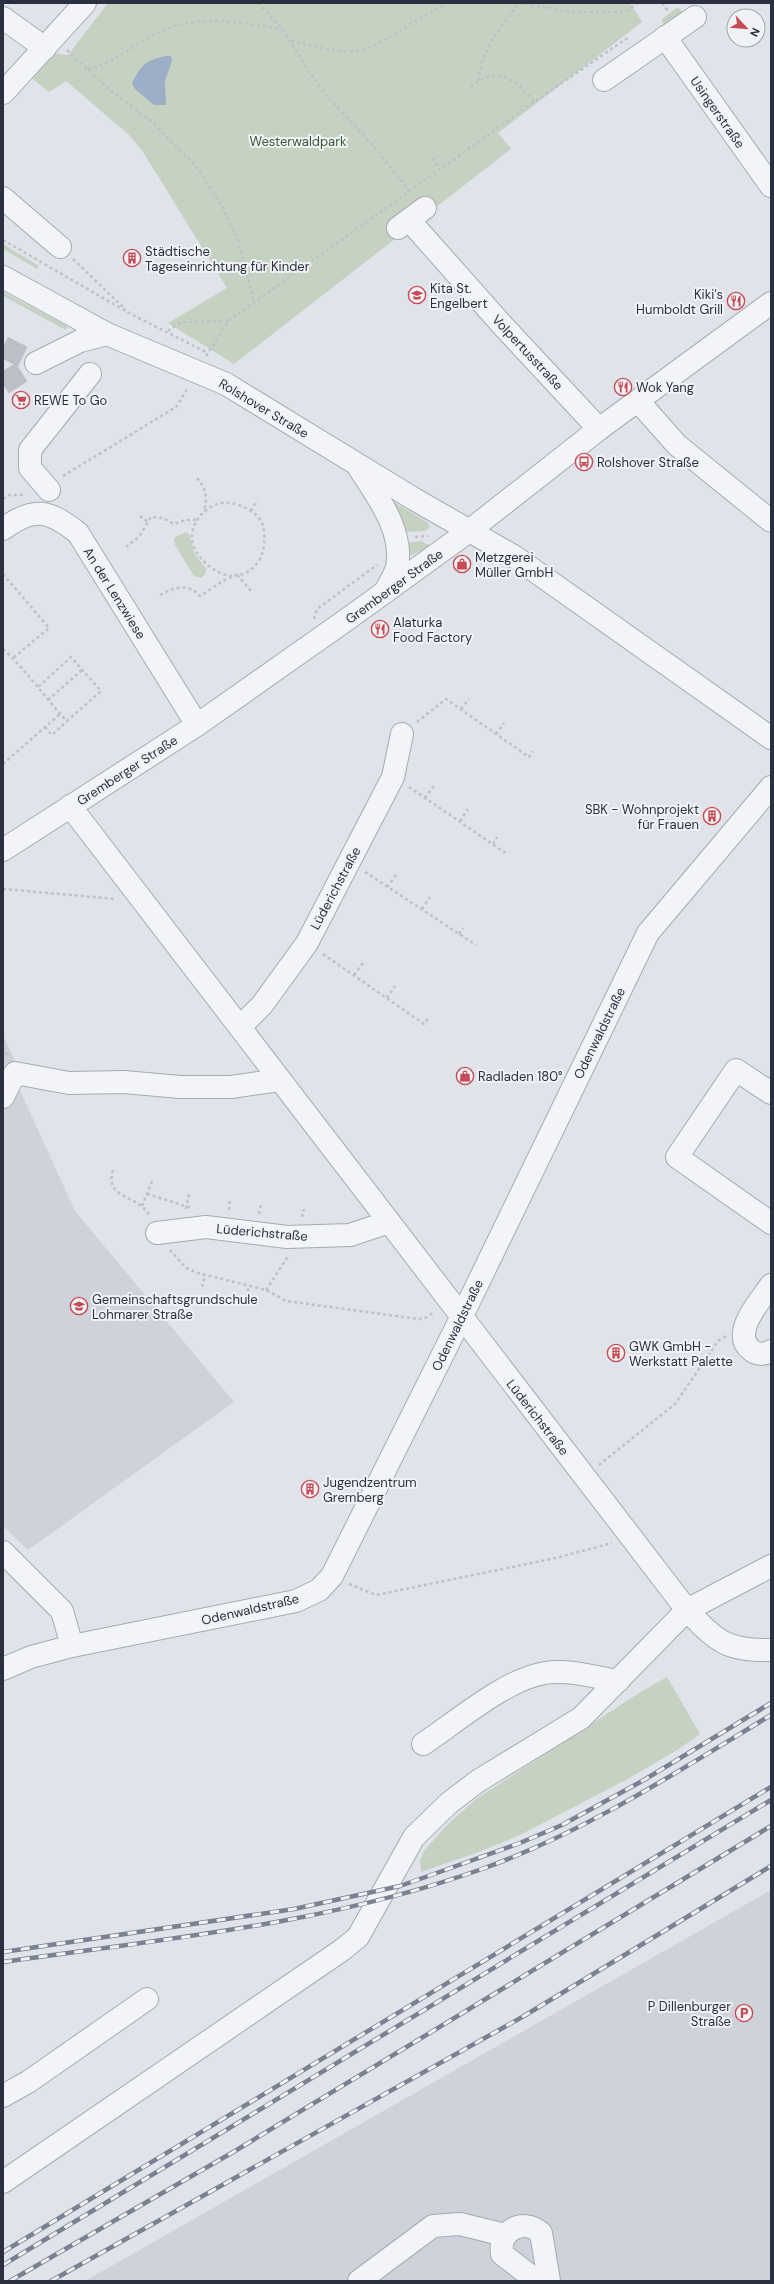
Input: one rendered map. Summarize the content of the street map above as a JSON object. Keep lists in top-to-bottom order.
{
  "streets": {
    "street": [
      "Usingerstraße",
      "Volpertusstraße",
      "Rolshover Straße",
      "Gremberger Straße",
      "An der Lenzwiese",
      "Lüderichstraße",
      "Odenwaldstraße"
    ]
  },
  "crossings": [
    ["Volpertusstraße", "Gremberger Straße"],
    ["Rolshover Straße", "Gremberger Straße"],
    ["Gremberger Straße", "An der Lenzwiese"],
    ["Gremberger Straße", "Lüderichstraße"],
    ["Lüderichstraße", "Odenwaldstraße"]
  ],
  "parks": ["Westerwaldpark"],
  "places": {
    "building": [
      "Städtische Tageseinrichtung für Kinder",
      "SBK - Wohnprojekt für Frauen",
      "GWK GmbH - Werkstatt Palette",
      "Jugendzentrum Gremberg"
    ],
    "school or university": ["Kita St. Engelbert", "Gemeinschaftsgrundschule Lohmarer Straße"],
    "restaurant": ["Kiki's Humboldt Grill", "Wok Yang", "Alaturka Food Factory"],
    "supermarket": ["REWE To Go"],
    "bus stop": ["Rolshover Straße"],
    "shop": ["Metzgerei Müller GmbH", "Radladen 180°"],
    "parking": ["P Dillenburger Straße"]
  },
  "north": "bottom right"
}
